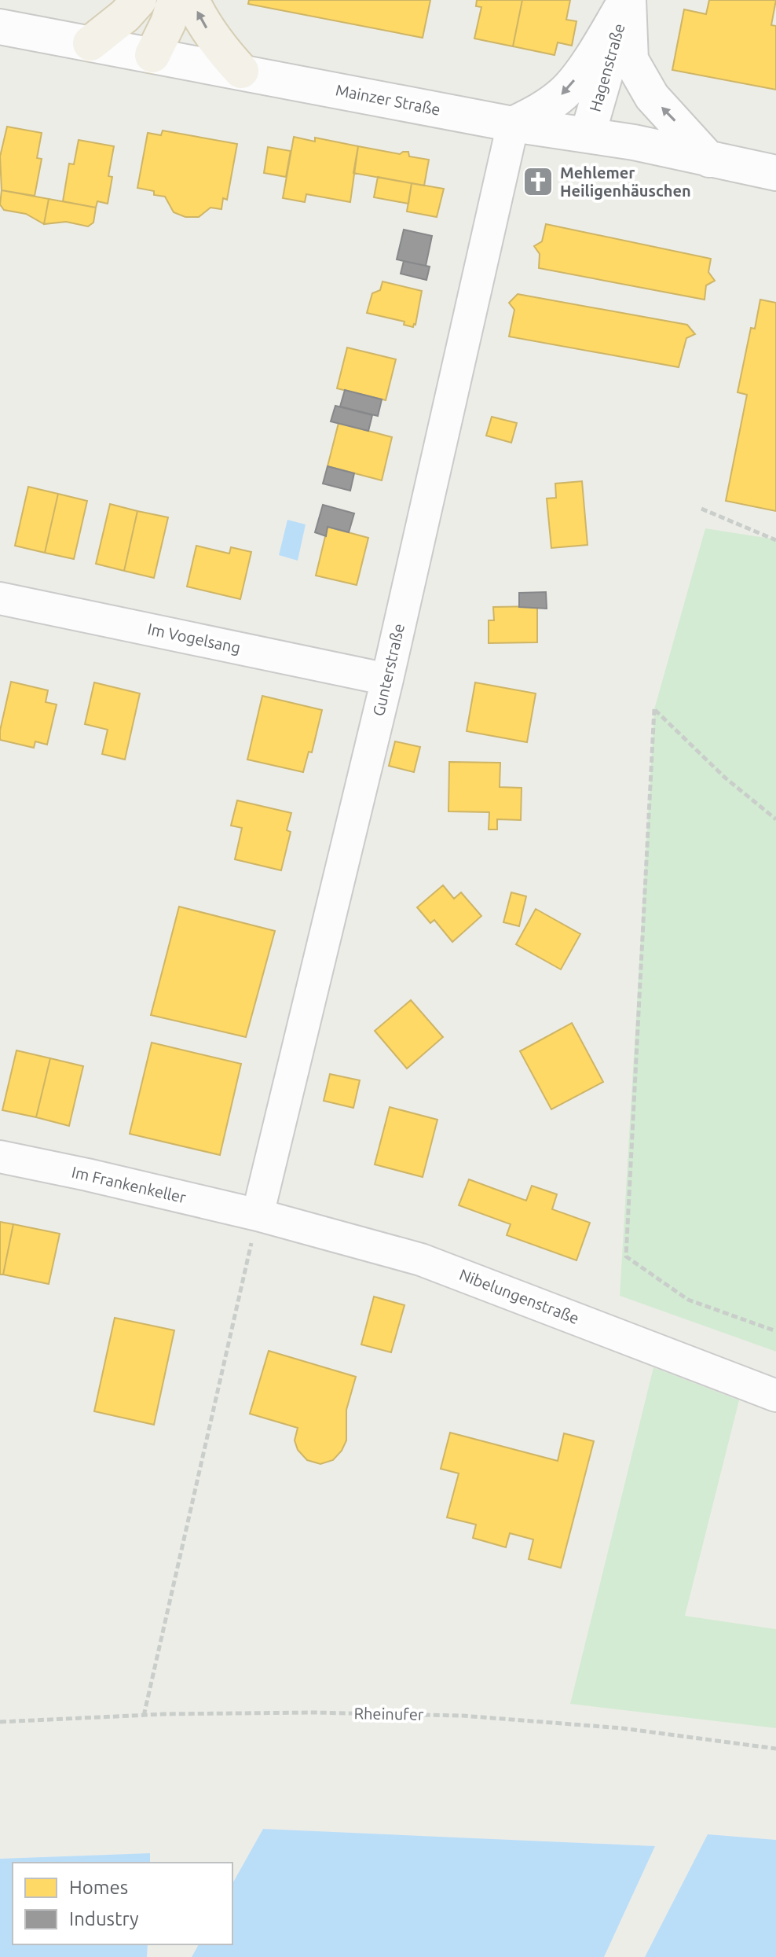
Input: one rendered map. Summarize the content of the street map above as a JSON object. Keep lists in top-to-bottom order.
{
  "streets": {
    "main road": ["Hagenstraße", "Mainzer Straße"],
    "street": [
      "Im Vogelsang",
      "Gunterstraße",
      "Im Frankenkeller",
      "Nibelungenstraße"
    ],
    "path": ["Rheinufer"]
  },
  "crossings": [
    ["Hagenstraße", "Mainzer Straße"],
    ["Hagenstraße", "Gunterstraße"],
    ["Mainzer Straße", "Gunterstraße"],
    ["Im Vogelsang", "Gunterstraße"],
    ["Gunterstraße", "Im Frankenkeller"],
    ["Gunterstraße", "Nibelungenstraße"],
    ["Im Frankenkeller", "Nibelungenstraße"]
  ],
  "places": {
    "church": ["Mehlemer Heiligenhäuschen"]
  },
  "legend": ["Homes", "Industry"]
}
